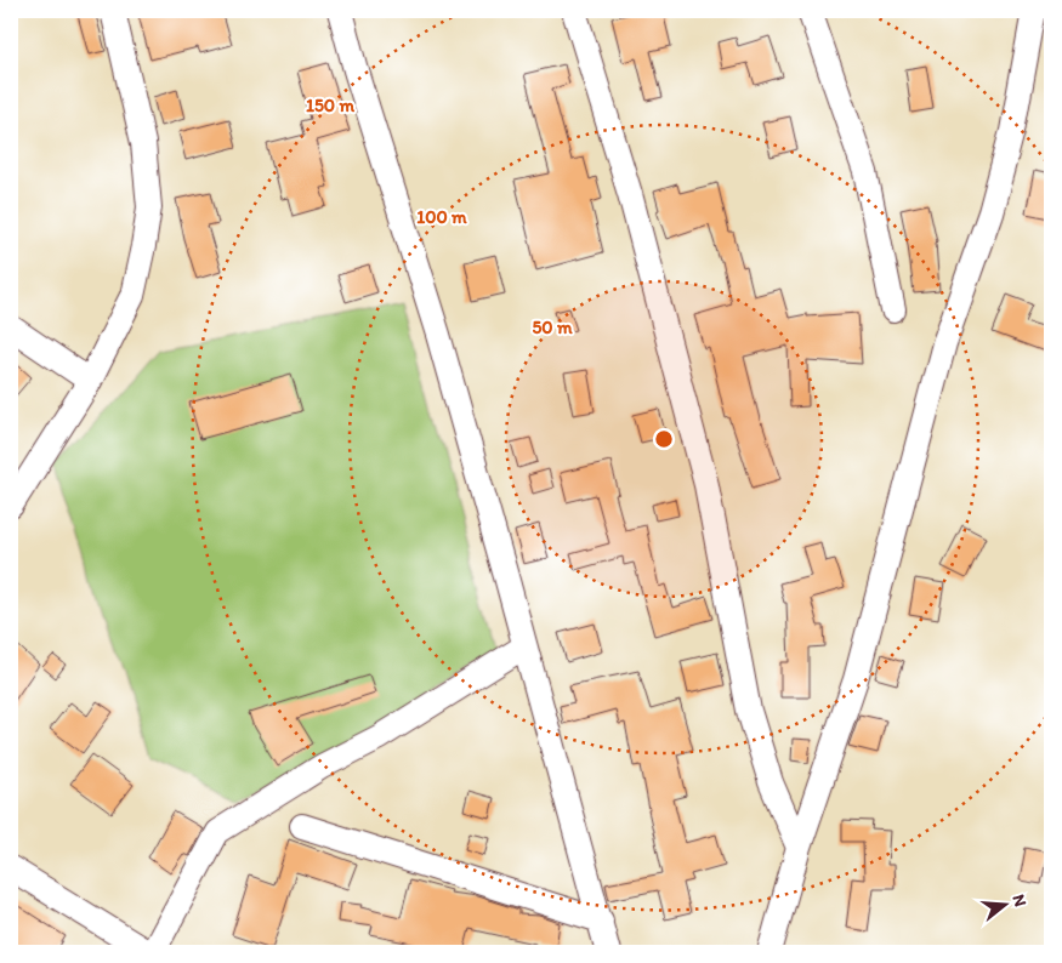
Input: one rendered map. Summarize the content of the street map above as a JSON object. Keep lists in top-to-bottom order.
{
  "north": "right",
  "rings": ["150 m", "100 m", "50 m"]
}
